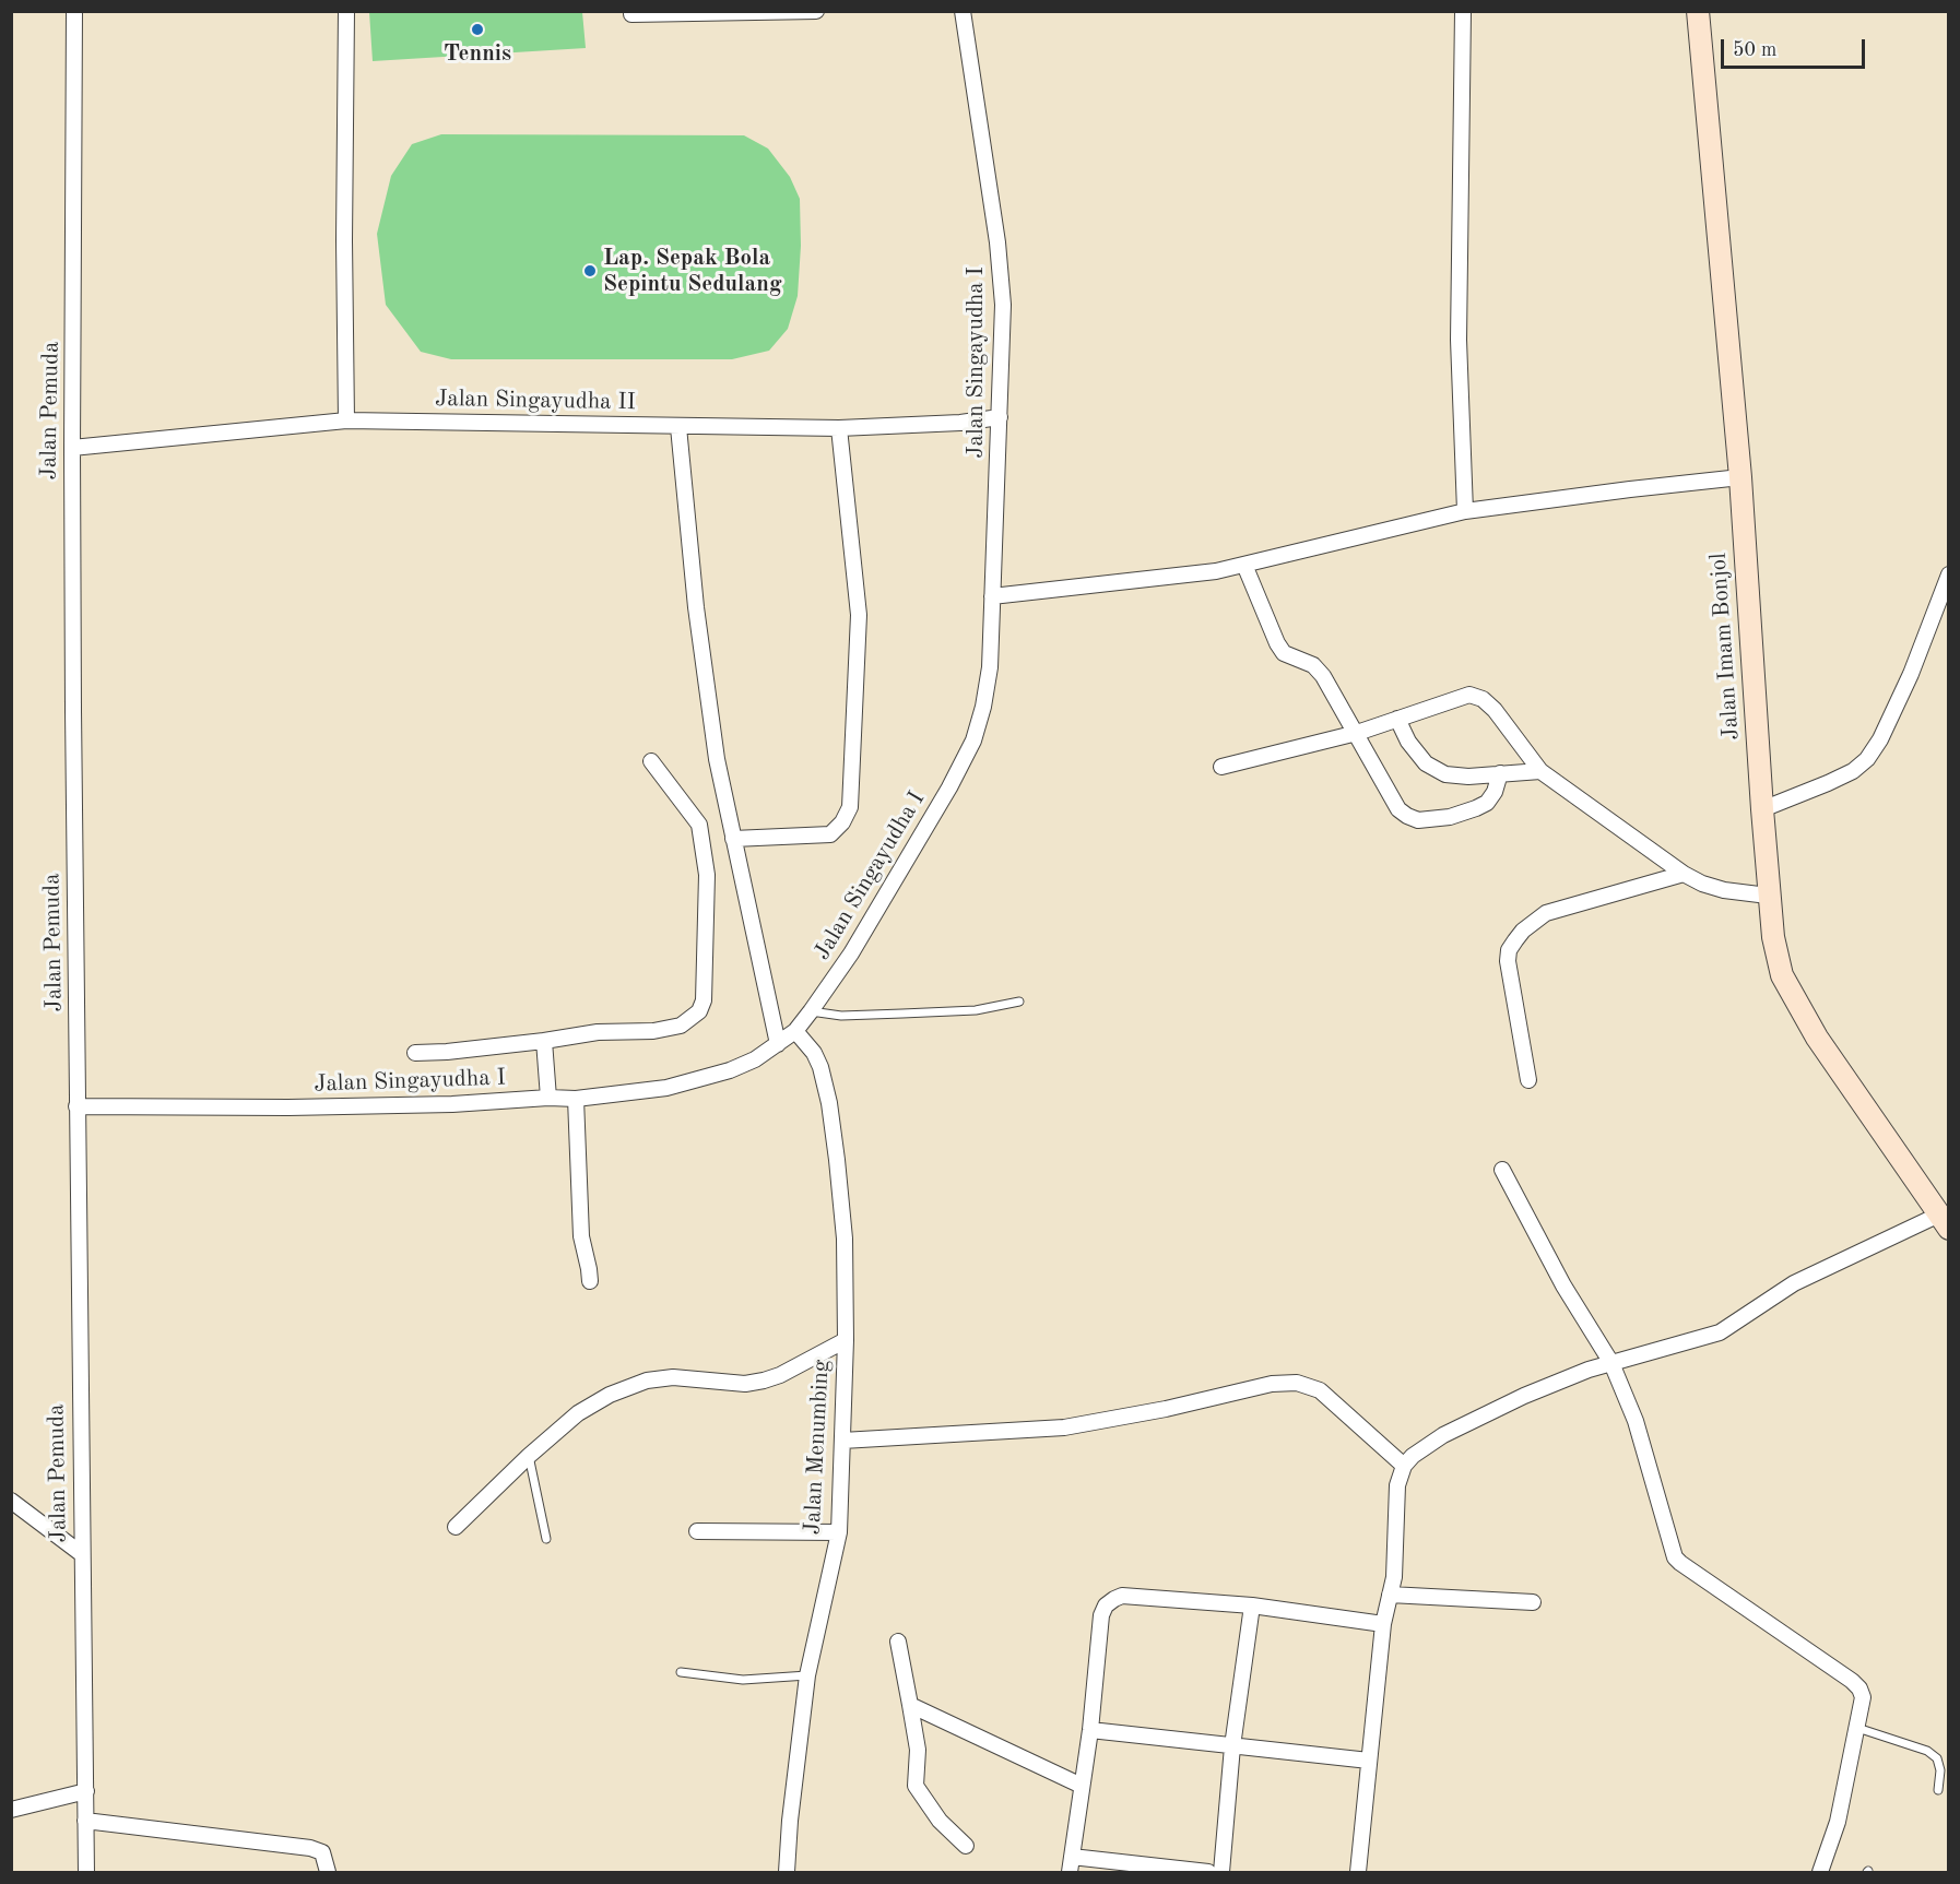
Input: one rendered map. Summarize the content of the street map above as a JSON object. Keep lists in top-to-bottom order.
{
  "streets": {
    "main road": ["Jalan Imam Bonjol"],
    "street": [
      "Jalan Singayudha I",
      "Jalan Singayudha II",
      "Jalan Pemuda",
      "Jalan Menumbing"
    ]
  },
  "crossings": [
    ["Jalan Singayudha I", "Jalan Singayudha II"],
    ["Jalan Singayudha I", "Jalan Pemuda"],
    ["Jalan Singayudha I", "Jalan Menumbing"],
    ["Jalan Singayudha II", "Jalan Pemuda"]
  ],
  "places": ["Tennis", "Lap. Sepak Bola Sepintu Sedulang"],
  "scale_bar": "50 m"
}
